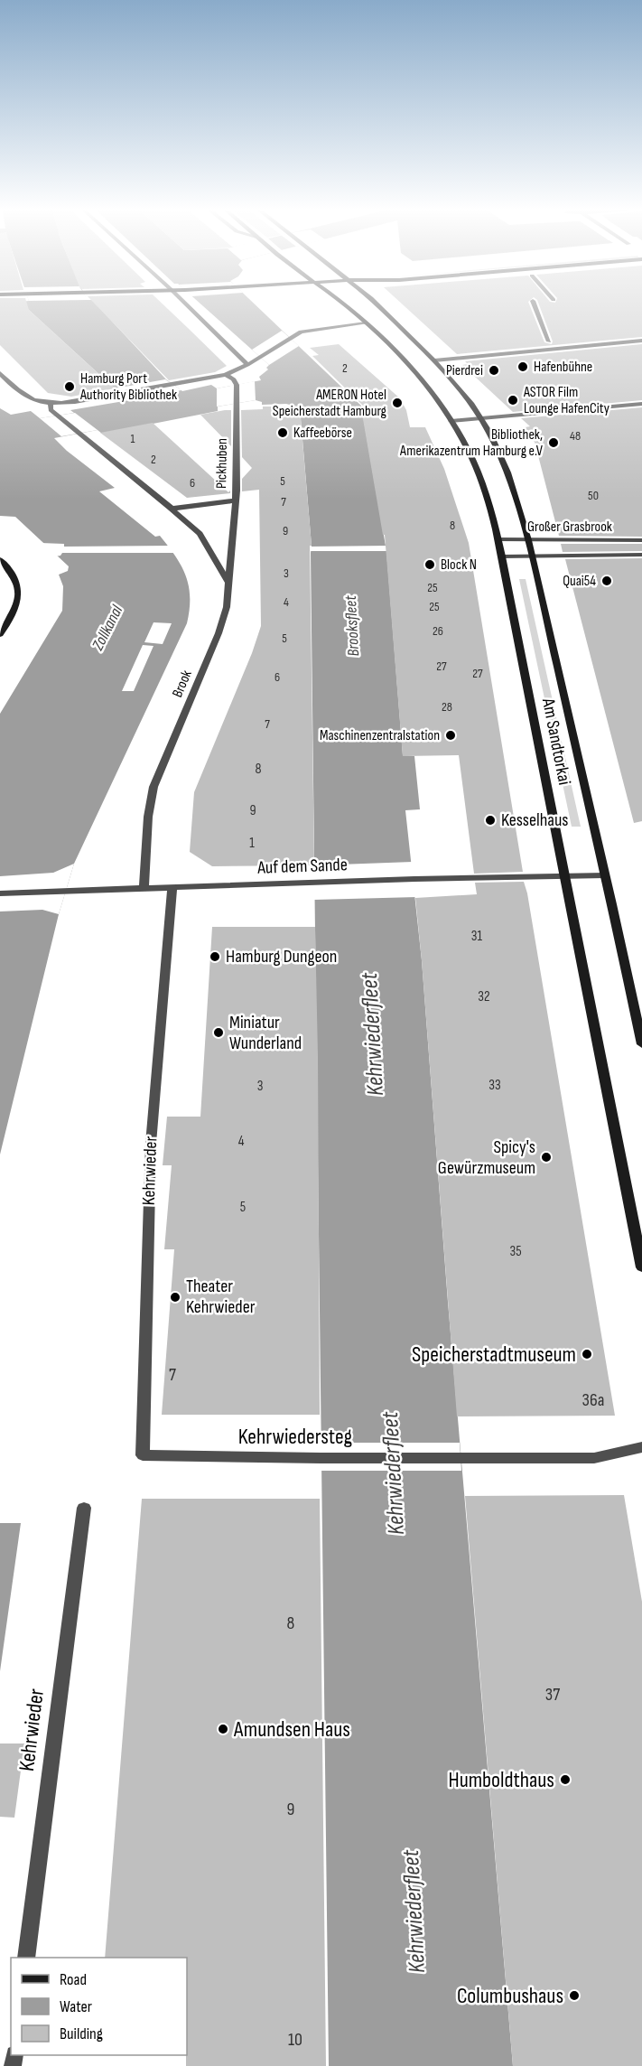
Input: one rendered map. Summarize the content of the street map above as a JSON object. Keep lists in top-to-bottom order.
{
  "streets": {
    "main road": ["Am Sandtorkai"],
    "street": [
      "Pickhuben",
      "Großer Grasbrook",
      "Brook",
      "Auf dem Sande",
      "Kehrwieder",
      "Kehrwiedersteg"
    ]
  },
  "crossings": [
    ["Pickhuben", "Brook"],
    ["Großer Grasbrook", "Am Sandtorkai"],
    ["Brook", "Auf dem Sande"],
    ["Am Sandtorkai", "Auf dem Sande"],
    ["Auf dem Sande", "Kehrwieder"],
    ["Kehrwieder", "Kehrwiedersteg"]
  ],
  "water": ["Brooksfleet", "Zollkanal", "Kehrwiederfleet"],
  "places": [
    "Hafenbühne",
    "Pierdrei",
    "Hamburg Port Authority Bibliothek",
    "ASTOR Film Lounge HafenCity",
    "AMERON Hotel Speicherstadt Hamburg",
    "Kaffeebörse",
    "Bibliothek, Amerikazentrum Hamburg e.V",
    "Block N",
    "Quai54",
    "Maschinenzentralstation",
    "Kesselhaus",
    "Hamburg Dungeon",
    "Miniatur Wunderland",
    "Spicy's Gewürzmuseum",
    "Theater Kehrwieder",
    "Speicherstadtmuseum",
    "Amundsen Haus",
    "Humboldthaus",
    "Columbushaus"
  ],
  "house_numbers": [
    "2",
    "48",
    "1",
    "2",
    "5",
    "6",
    "50",
    "7",
    "8",
    "9",
    "3",
    "25",
    "4",
    "25",
    "26",
    "5",
    "27",
    "27",
    "6",
    "28",
    "7",
    "8",
    "9",
    "1",
    "31",
    "32",
    "33",
    "3",
    "4",
    "5",
    "35",
    "7",
    "36a",
    "8",
    "37",
    "9",
    "10"
  ],
  "legend": ["Road", "Water", "Building"]
}
